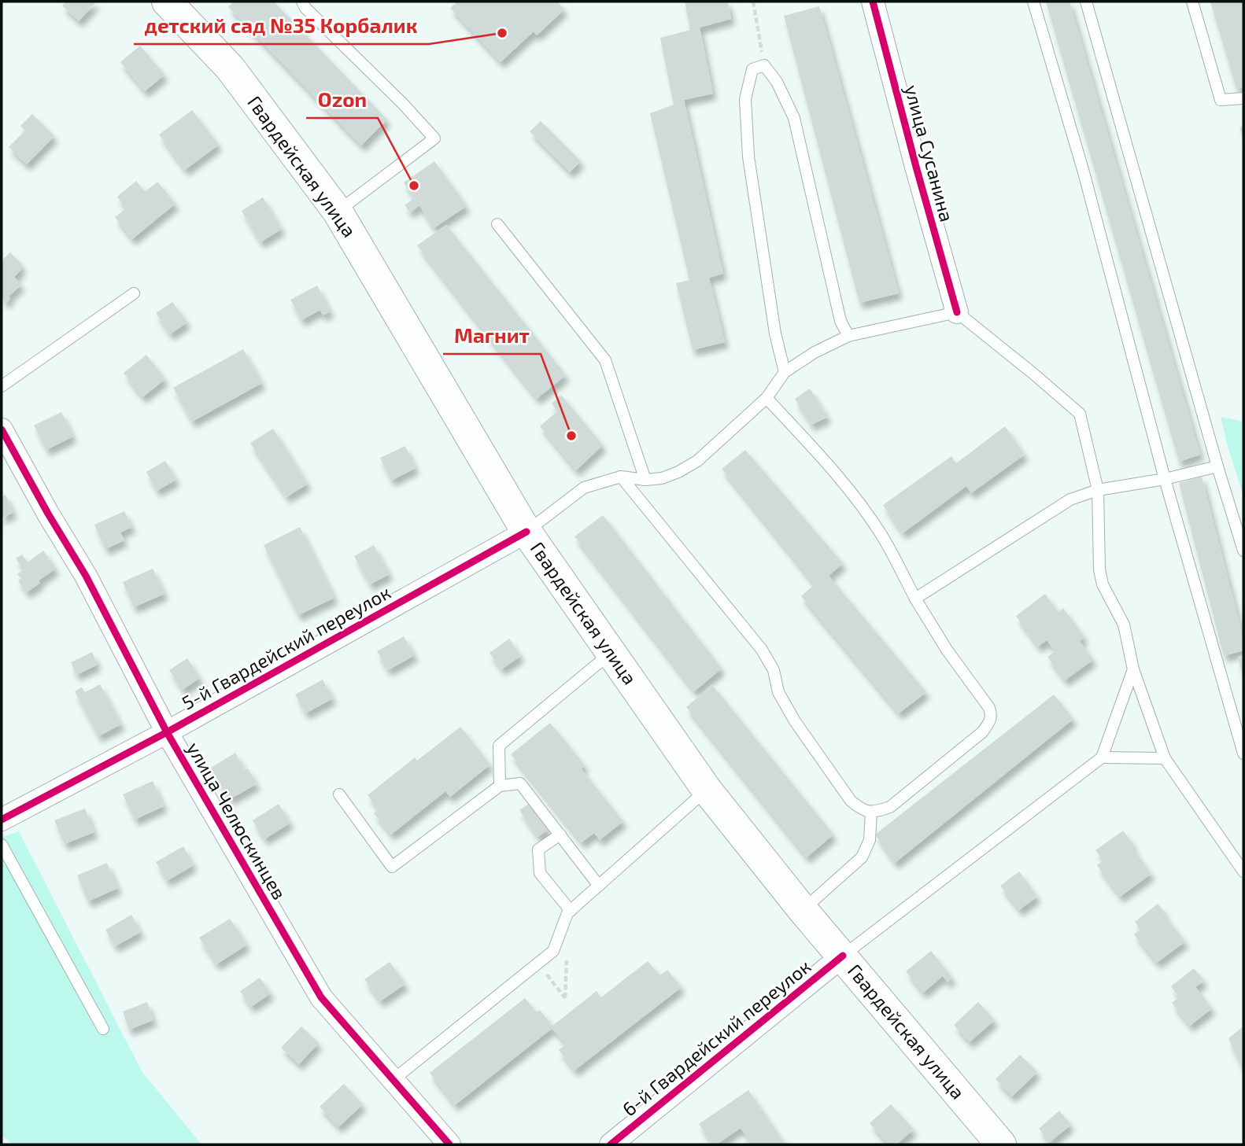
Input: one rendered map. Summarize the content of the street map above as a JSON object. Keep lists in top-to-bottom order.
{
  "streets": {
    "main road": ["Гвардейская улица"],
    "street": [
      "улица Сусанина",
      "5-й Гвардейский переулок",
      "улица Челюскинцев",
      "6-й Гвардейский переулок"
    ]
  },
  "crossings": [
    ["Гвардейская улица", "5-й Гвардейский переулок"],
    ["Гвардейская улица", "6-й Гвардейский переулок"],
    ["5-й Гвардейский переулок", "улица Челюскинцев"]
  ],
  "places": ["детский сад №35 Корбалик", "Ozon", "Магнит"]
}
